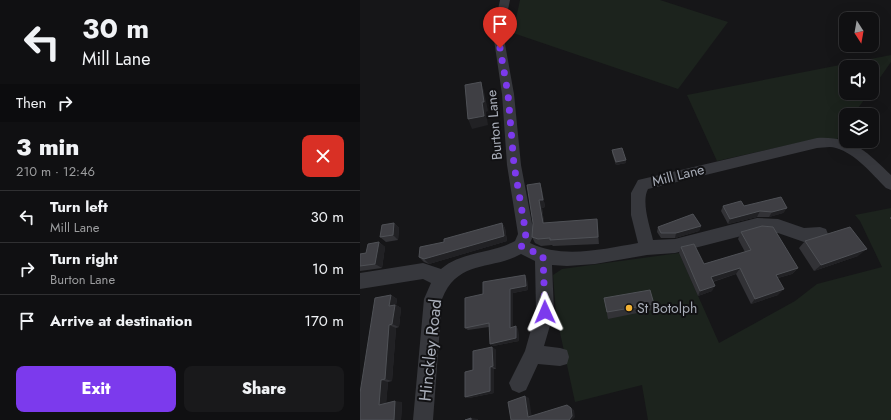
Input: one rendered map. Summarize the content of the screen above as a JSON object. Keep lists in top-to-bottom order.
{
  "streets": {
    "street": ["Burton Lane", "Mill Lane", "Hinckley Road"]
  },
  "places": ["St Botolph"],
  "north": "bottom",
  "page": {
    "turn": ["30 m", "Mill Lane"],
    "then": "Then",
    "heading": ["3 min", "210 m · 12:46"],
    "list": [
      {
        "name": "Turn left",
        "note": "Mill Lane",
        "value": "30 m"
      },
      {
        "name": "Turn right",
        "note": "Burton Lane",
        "value": "10 m"
      },
      {
        "name": "Arrive at destination",
        "value": "170 m"
      }
    ],
    "buttons": ["Exit", "Share"]
  }
}
